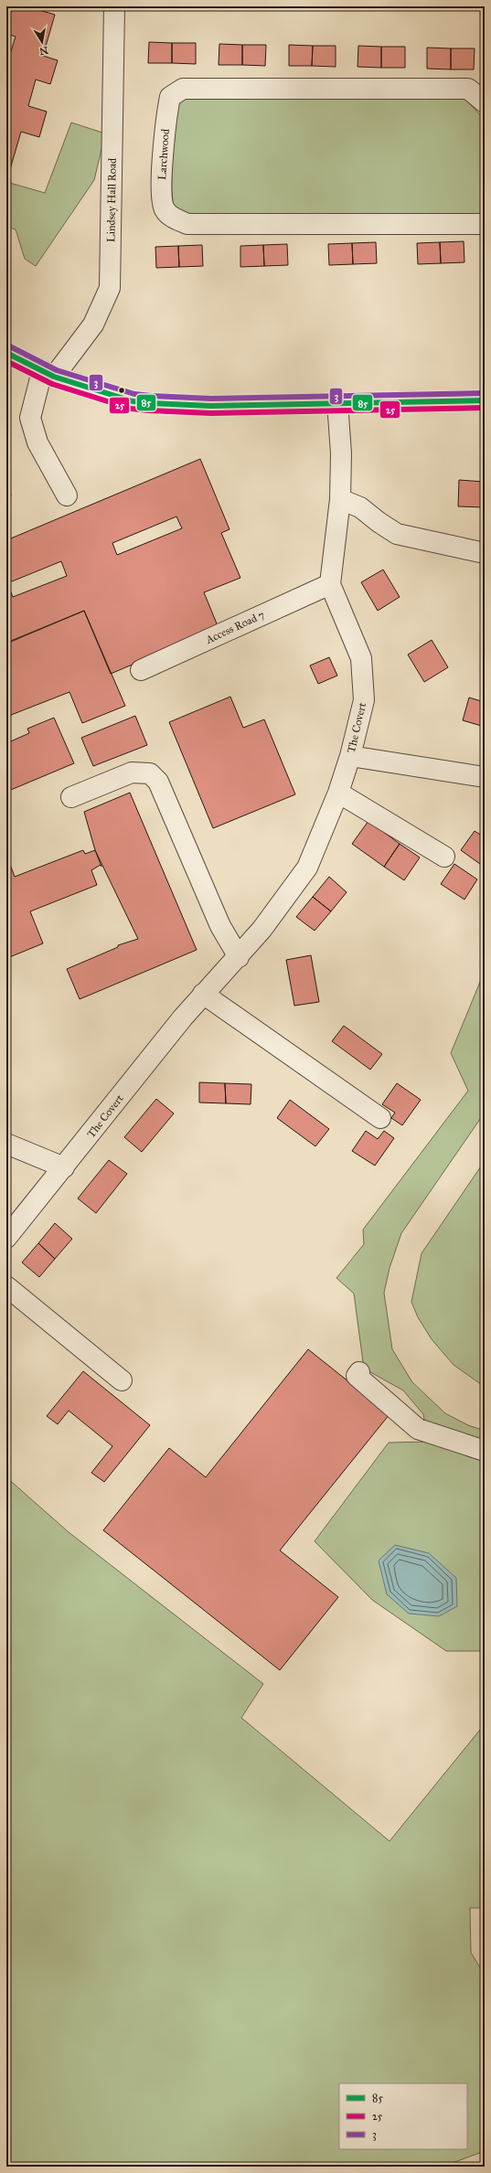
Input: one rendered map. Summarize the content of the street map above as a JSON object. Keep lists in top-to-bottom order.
{
  "streets": {
    "street": [
      "Larchwood",
      "Lindsey Hall Road",
      "Access Road 7",
      "The Covert"
    ]
  },
  "crossings": [
    ["Access Road 7", "The Covert"]
  ],
  "lines": ["transit line 3", "transit line 85", "transit line 25"],
  "legend": ["85", "25", "3"],
  "north": "bottom"
}
